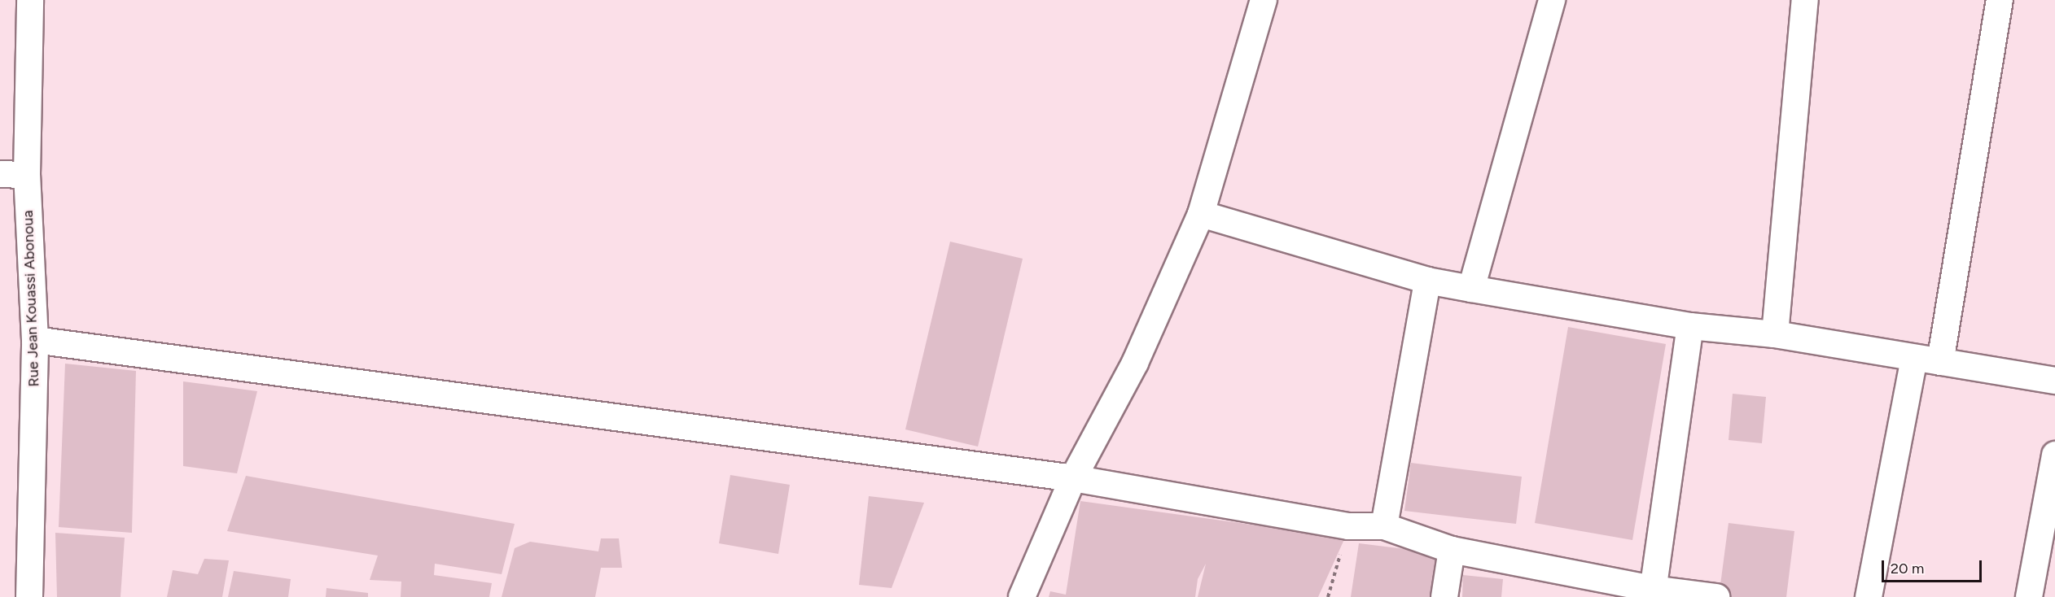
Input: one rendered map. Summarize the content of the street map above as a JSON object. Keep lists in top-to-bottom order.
{
  "streets": {
    "street": ["Rue Jean Kouassi Abonoua"]
  },
  "scale_bar": "20 m"
}
